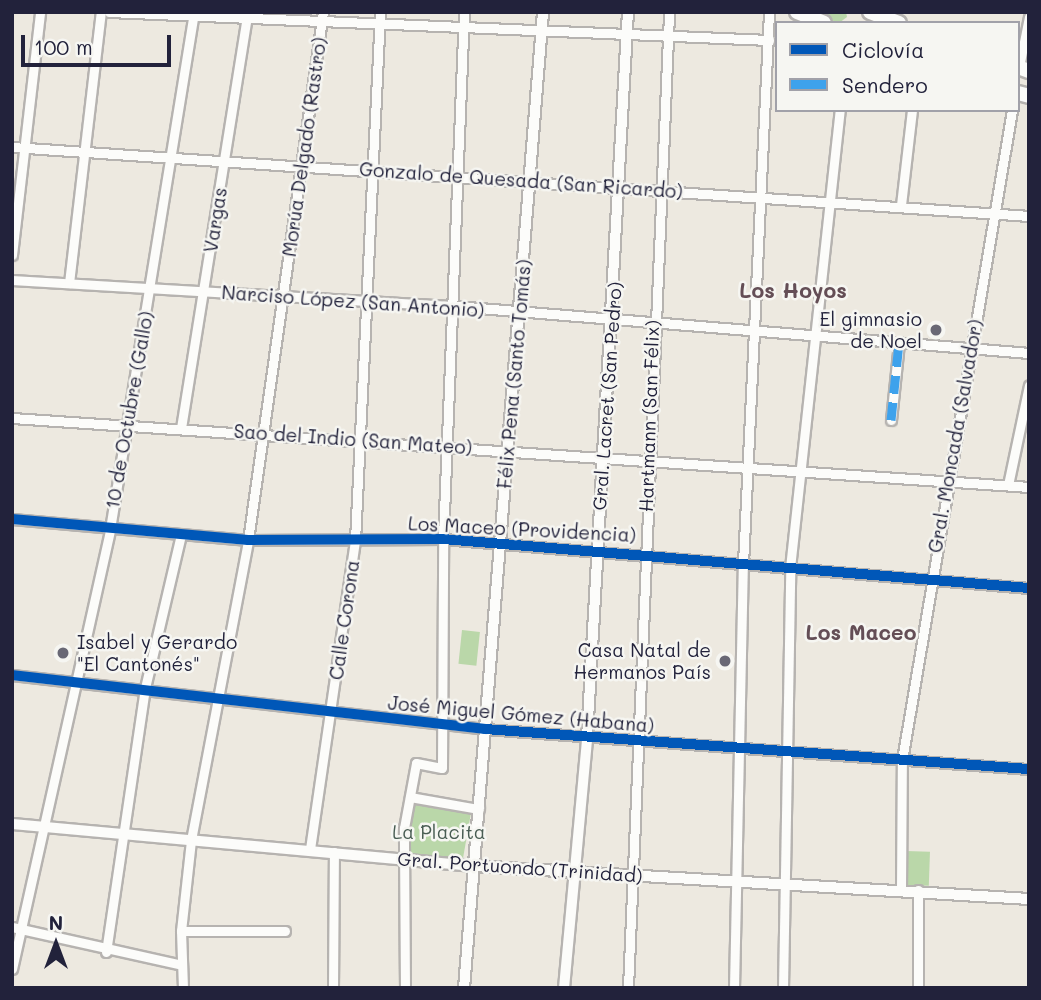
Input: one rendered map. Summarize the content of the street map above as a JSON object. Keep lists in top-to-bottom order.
{
  "streets": {
    "street": [
      "Morúa Delgado (Rastro)",
      "Gonzalo de Quesada (San Ricardo)",
      "Vargas",
      "Narciso López (San Antonio)",
      "Félix Pena (Santo Tomás)",
      "Gral. Lacret (San Pedro)",
      "10 de Octubre (Gallo)",
      "Hartmann (San Félix)",
      "Gral. Moncada (Salvador)",
      "Sao del Indio (San Mateo)",
      "Los Maceo (Providencia)",
      "Calle Corona",
      "José Miguel Gómez (Habana)",
      "Gral. Portuondo (Trinidad)"
    ]
  },
  "crossings": [
    ["Morúa Delgado (Rastro)", "Gonzalo de Quesada (San Ricardo)"],
    ["Morúa Delgado (Rastro)", "Narciso López (San Antonio)"],
    ["Morúa Delgado (Rastro)", "Sao del Indio (San Mateo)"],
    ["Morúa Delgado (Rastro)", "Los Maceo (Providencia)"],
    ["Morúa Delgado (Rastro)", "José Miguel Gómez (Habana)"],
    ["Morúa Delgado (Rastro)", "Gral. Portuondo (Trinidad)"],
    ["Gonzalo de Quesada (San Ricardo)", "Vargas"],
    ["Gonzalo de Quesada (San Ricardo)", "Félix Pena (Santo Tomás)"],
    ["Gonzalo de Quesada (San Ricardo)", "Gral. Lacret (San Pedro)"],
    ["Gonzalo de Quesada (San Ricardo)", "10 de Octubre (Gallo)"],
    ["Gonzalo de Quesada (San Ricardo)", "Hartmann (San Félix)"],
    ["Gonzalo de Quesada (San Ricardo)", "Gral. Moncada (Salvador)"],
    ["Gonzalo de Quesada (San Ricardo)", "Calle Corona"],
    ["Vargas", "Narciso López (San Antonio)"],
    ["Vargas", "Sao del Indio (San Mateo)"],
    ["Narciso López (San Antonio)", "Félix Pena (Santo Tomás)"],
    ["Narciso López (San Antonio)", "Gral. Lacret (San Pedro)"],
    ["Narciso López (San Antonio)", "10 de Octubre (Gallo)"],
    ["Narciso López (San Antonio)", "Hartmann (San Félix)"],
    ["Narciso López (San Antonio)", "Gral. Moncada (Salvador)"],
    ["Narciso López (San Antonio)", "Calle Corona"],
    ["Félix Pena (Santo Tomás)", "Sao del Indio (San Mateo)"],
    ["Félix Pena (Santo Tomás)", "Los Maceo (Providencia)"],
    ["Félix Pena (Santo Tomás)", "José Miguel Gómez (Habana)"],
    ["Félix Pena (Santo Tomás)", "Gral. Portuondo (Trinidad)"],
    ["Gral. Lacret (San Pedro)", "Sao del Indio (San Mateo)"],
    ["Gral. Lacret (San Pedro)", "Los Maceo (Providencia)"],
    ["Gral. Lacret (San Pedro)", "José Miguel Gómez (Habana)"],
    ["Gral. Lacret (San Pedro)", "Gral. Portuondo (Trinidad)"],
    ["10 de Octubre (Gallo)", "Sao del Indio (San Mateo)"],
    ["10 de Octubre (Gallo)", "Los Maceo (Providencia)"],
    ["10 de Octubre (Gallo)", "José Miguel Gómez (Habana)"],
    ["10 de Octubre (Gallo)", "Gral. Portuondo (Trinidad)"],
    ["Hartmann (San Félix)", "Sao del Indio (San Mateo)"],
    ["Hartmann (San Félix)", "Los Maceo (Providencia)"],
    ["Hartmann (San Félix)", "José Miguel Gómez (Habana)"],
    ["Hartmann (San Félix)", "Gral. Portuondo (Trinidad)"],
    ["Gral. Moncada (Salvador)", "Sao del Indio (San Mateo)"],
    ["Gral. Moncada (Salvador)", "Los Maceo (Providencia)"],
    ["Gral. Moncada (Salvador)", "José Miguel Gómez (Habana)"],
    ["Gral. Moncada (Salvador)", "Gral. Portuondo (Trinidad)"],
    ["Sao del Indio (San Mateo)", "Calle Corona"],
    ["Los Maceo (Providencia)", "Calle Corona"],
    ["Calle Corona", "José Miguel Gómez (Habana)"],
    ["Calle Corona", "Gral. Portuondo (Trinidad)"]
  ],
  "districts": ["Los Hoyos", "Los Maceo"],
  "parks": ["La Placita"],
  "places": ["El gimnasio de Noel", "Isabel y Gerardo \"El Cantonés\"", "Casa Natal de Hermanos País"],
  "legend": ["Ciclovía", "Sendero"],
  "scale_bar": "100 m",
  "north": "top"
}
